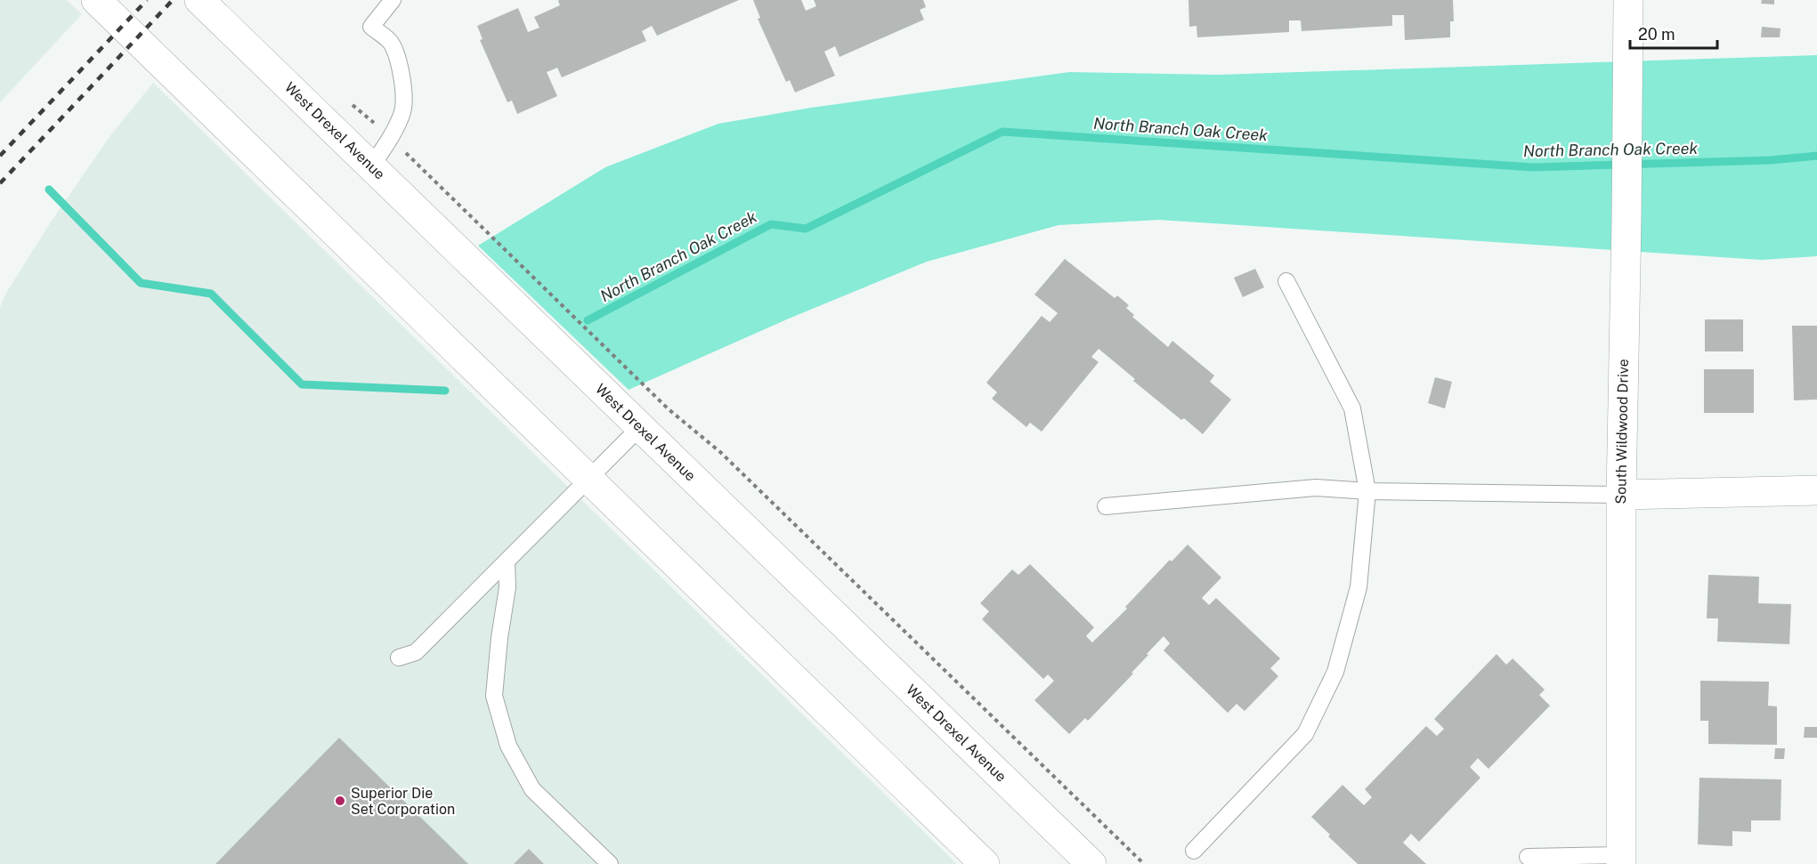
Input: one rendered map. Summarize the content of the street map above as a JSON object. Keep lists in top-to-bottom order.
{
  "streets": {
    "street": ["West Drexel Avenue", "South Wildwood Drive"]
  },
  "water": ["North Branch Oak Creek"],
  "places": ["Superior Die Set Corporation"],
  "scale_bar": "20 m"
}
